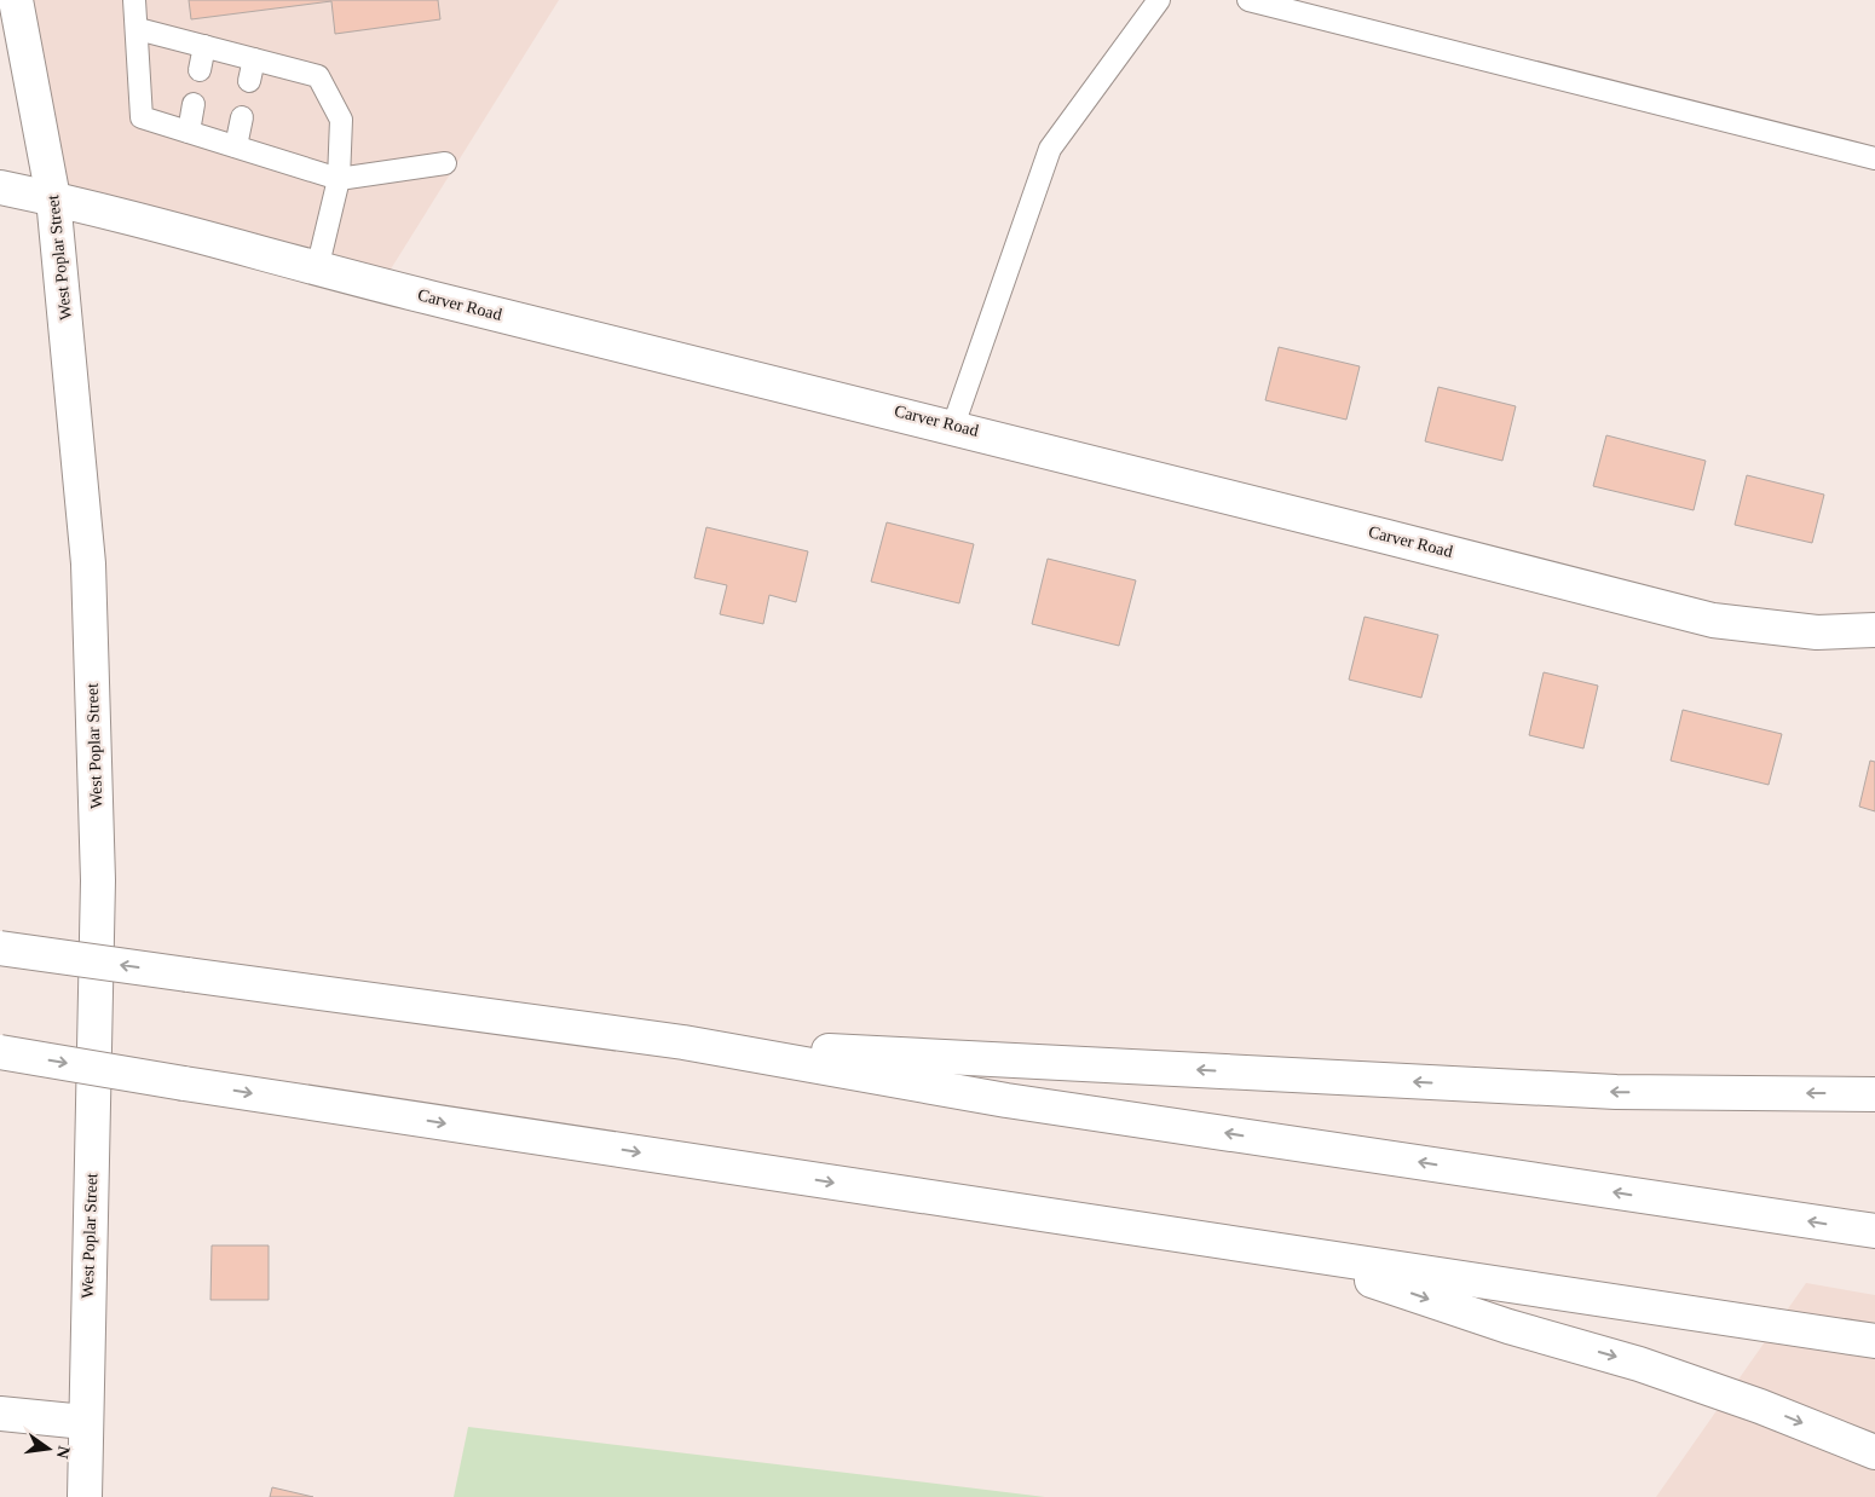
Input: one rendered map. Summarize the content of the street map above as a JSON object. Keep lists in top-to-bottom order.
{
  "streets": {
    "main road": ["West Poplar Street", "Carver Road"]
  },
  "crossings": [
    ["West Poplar Street", "Carver Road"]
  ],
  "north": "right"
}
